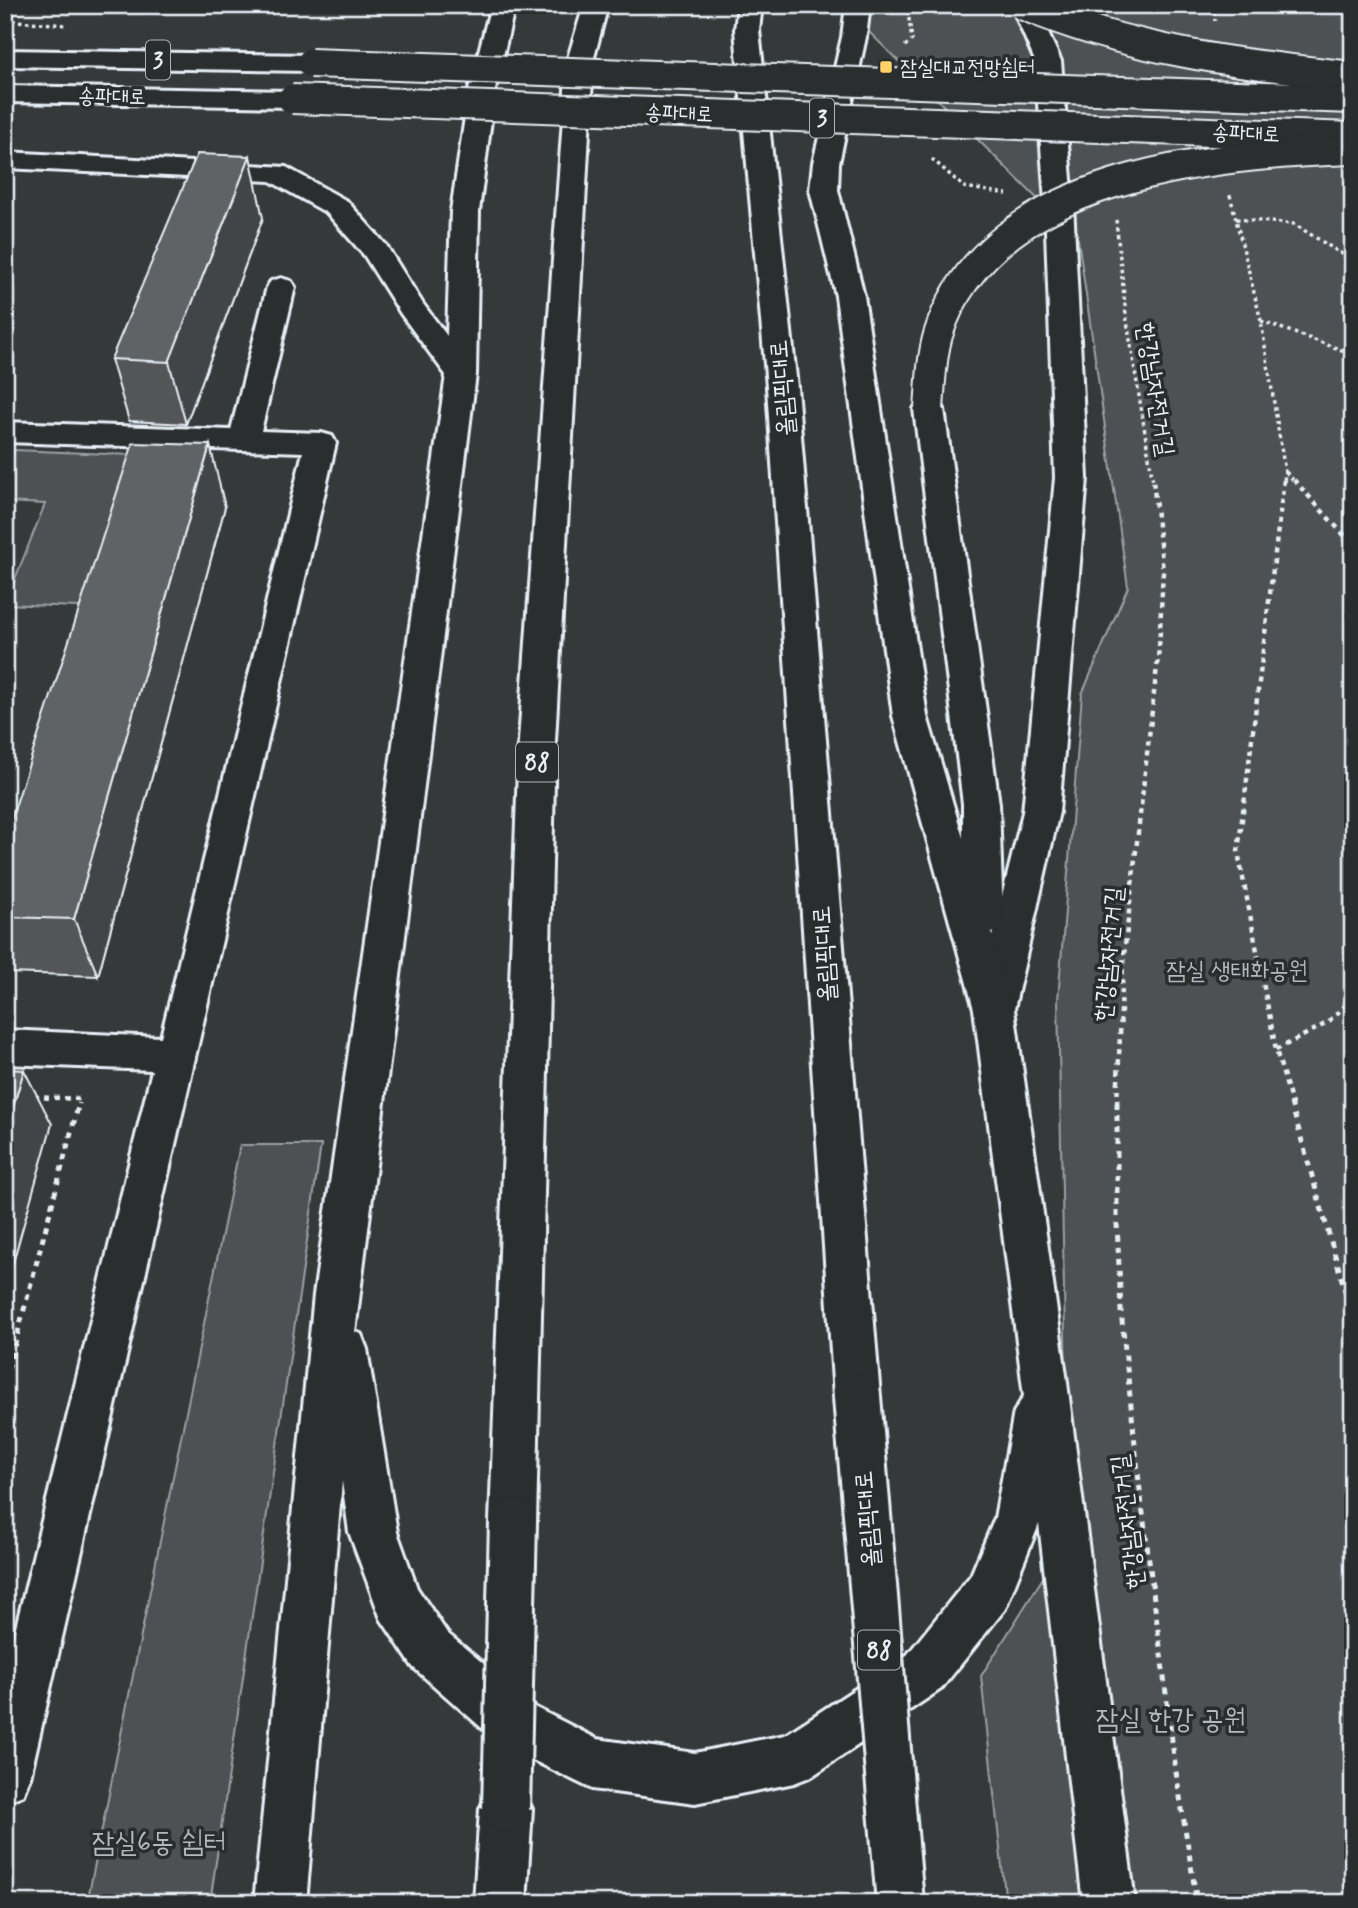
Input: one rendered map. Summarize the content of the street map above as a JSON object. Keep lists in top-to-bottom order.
{
  "streets": {
    "main road": [
      "3",
      "송파대로",
      "올림픽대로",
      "88"
    ],
    "path": ["한강남자전거길"]
  },
  "parks": ["잠실 생태화공원", "잠실 한강 공원", "잠실6동 쉼터"],
  "places": {
    "transit": ["잠실대교전망쉼터"]
  }
}
